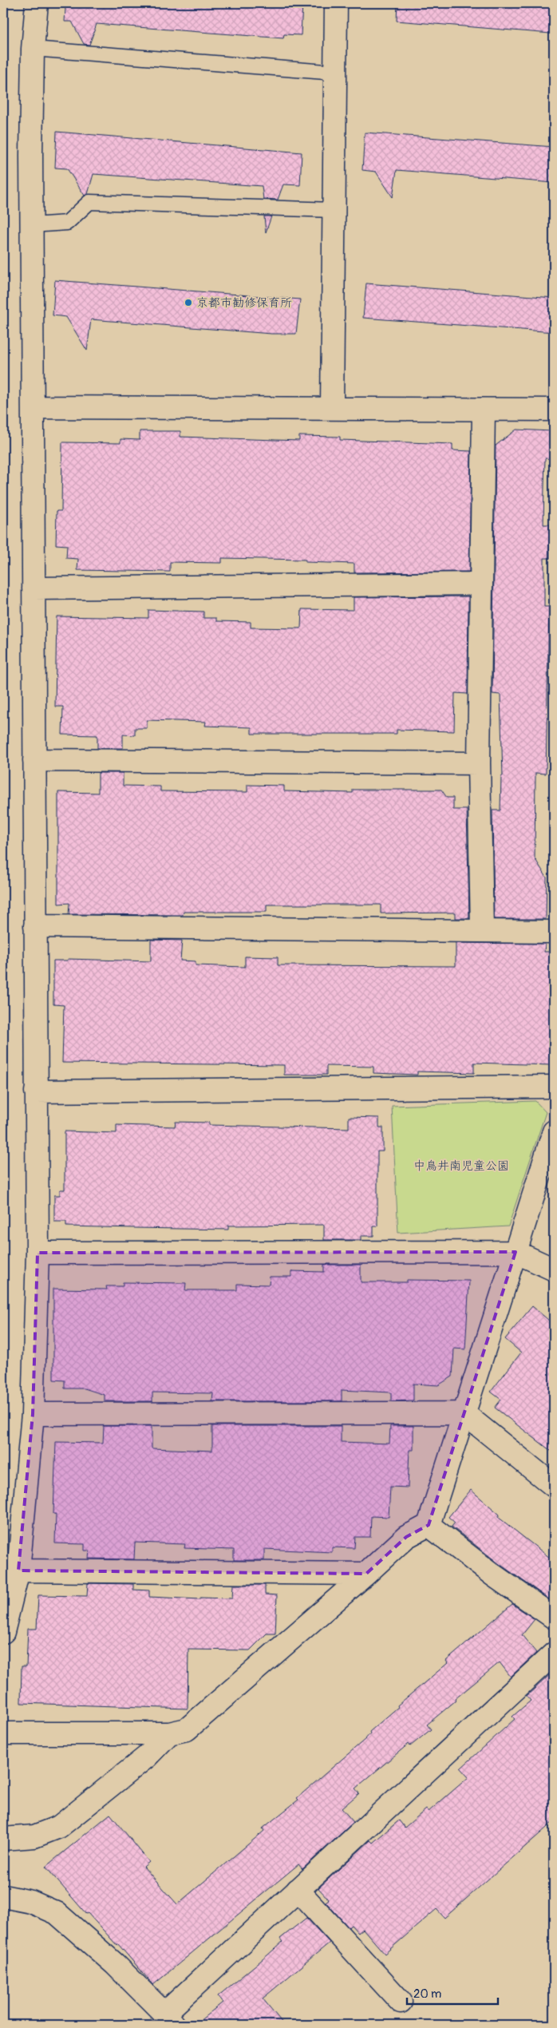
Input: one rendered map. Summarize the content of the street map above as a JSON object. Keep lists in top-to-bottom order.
{
  "parks": ["中鳥井南児童公園"],
  "places": ["京都市勧修保育所"],
  "scale_bar": "20 m"
}
